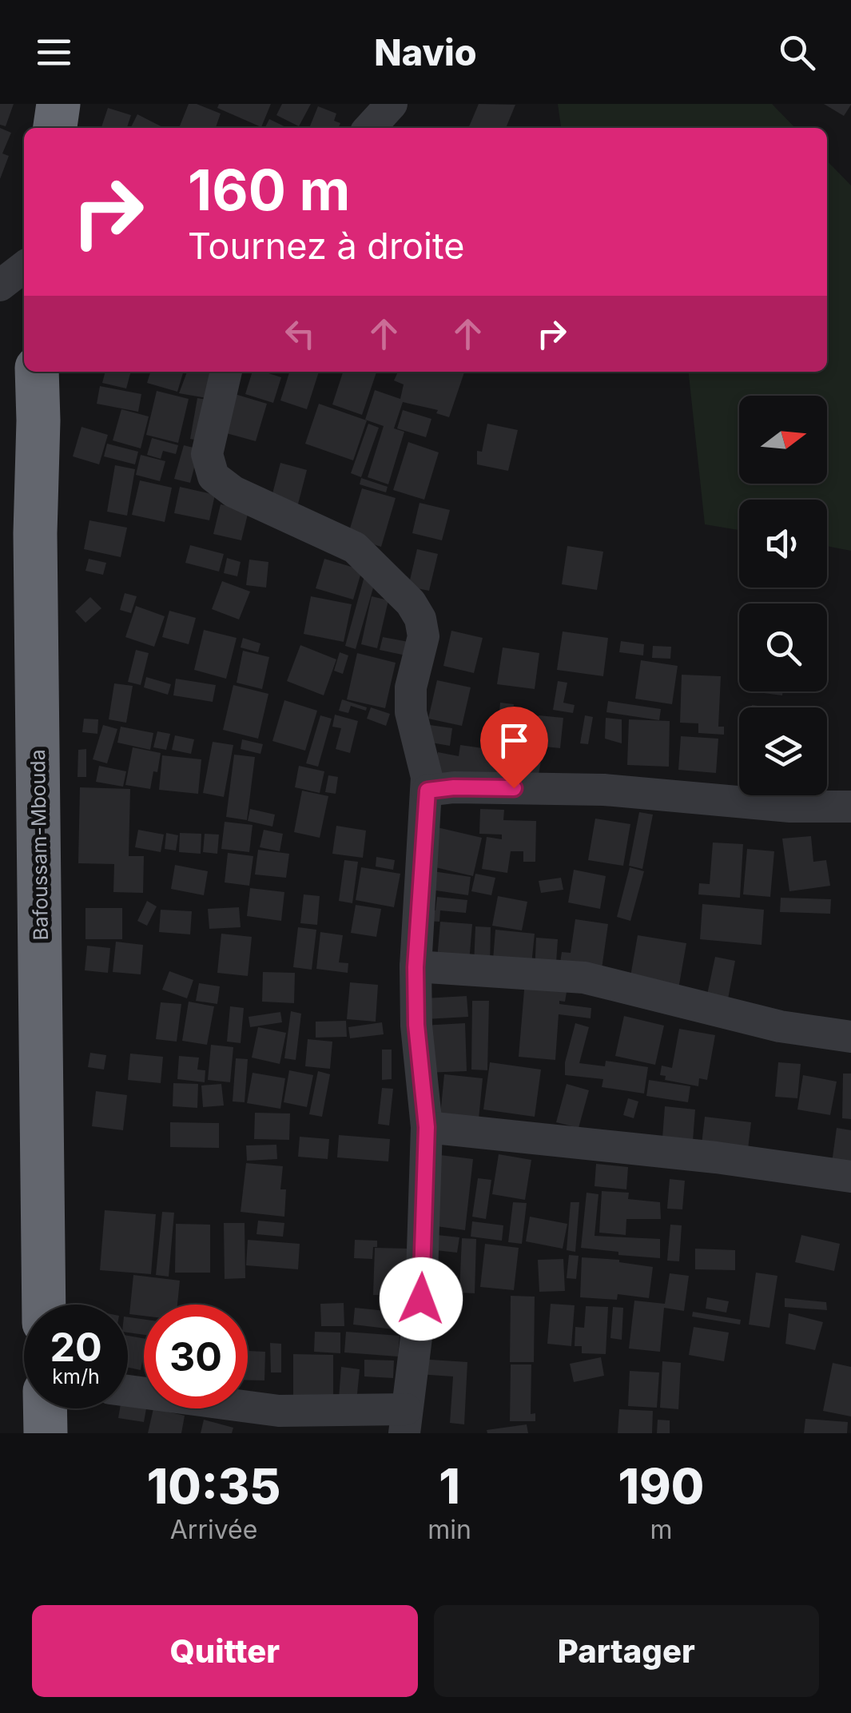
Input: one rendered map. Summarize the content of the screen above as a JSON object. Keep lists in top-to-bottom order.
{
  "streets": {
    "highway": ["Bafoussam-Mbouda"]
  },
  "north": "right",
  "page": {
    "header": "Navio",
    "turn": ["160 m", "Tournez à droite"],
    "speed": "20 km/h",
    "limit": "30",
    "eta": [
      "10:35",
      "Arrivée",
      "1",
      "min",
      "190",
      "m"
    ],
    "buttons": ["Quitter", "Partager"]
  }
}
